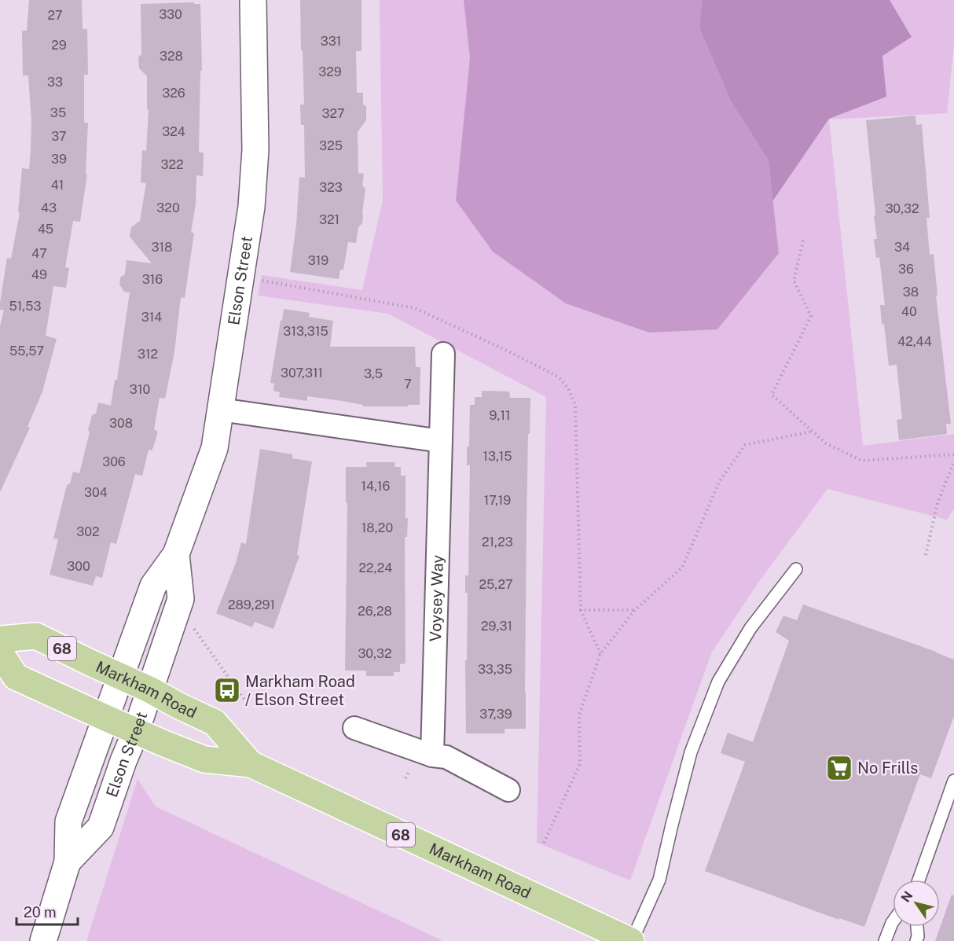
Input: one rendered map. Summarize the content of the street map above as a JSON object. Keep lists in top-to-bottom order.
{
  "streets": {
    "main road": ["68", "Markham Road"],
    "street": ["Elson Street", "Voysey Way"]
  },
  "crossings": [
    ["Elson Street", "Markham Road"]
  ],
  "places": {
    "bus stop": ["Markham Road / Elson Street"],
    "supermarket": ["No Frills"]
  },
  "house_numbers": [
    "330",
    "27",
    "331",
    "29",
    "328",
    "329",
    "33",
    "326",
    "35",
    "327",
    "324",
    "37",
    "325",
    "39",
    "322",
    "41",
    "323",
    "43",
    "320",
    "30,32",
    "321",
    "45",
    "318",
    "34",
    "47",
    "319",
    "36",
    "49",
    "316",
    "38",
    "51,53",
    "40",
    "314",
    "313,315",
    "42,44",
    "55,57",
    "312",
    "307,311",
    "3,5",
    "7",
    "310",
    "9,11",
    "308",
    "13,15",
    "306",
    "14,16",
    "304",
    "17,19",
    "18,20",
    "302",
    "21,23",
    "300",
    "22,24",
    "25,27",
    "289,291",
    "26,28",
    "29,31",
    "30,32",
    "33,35",
    "37,39"
  ],
  "scale_bar": "20 m",
  "north": "top left"
}
